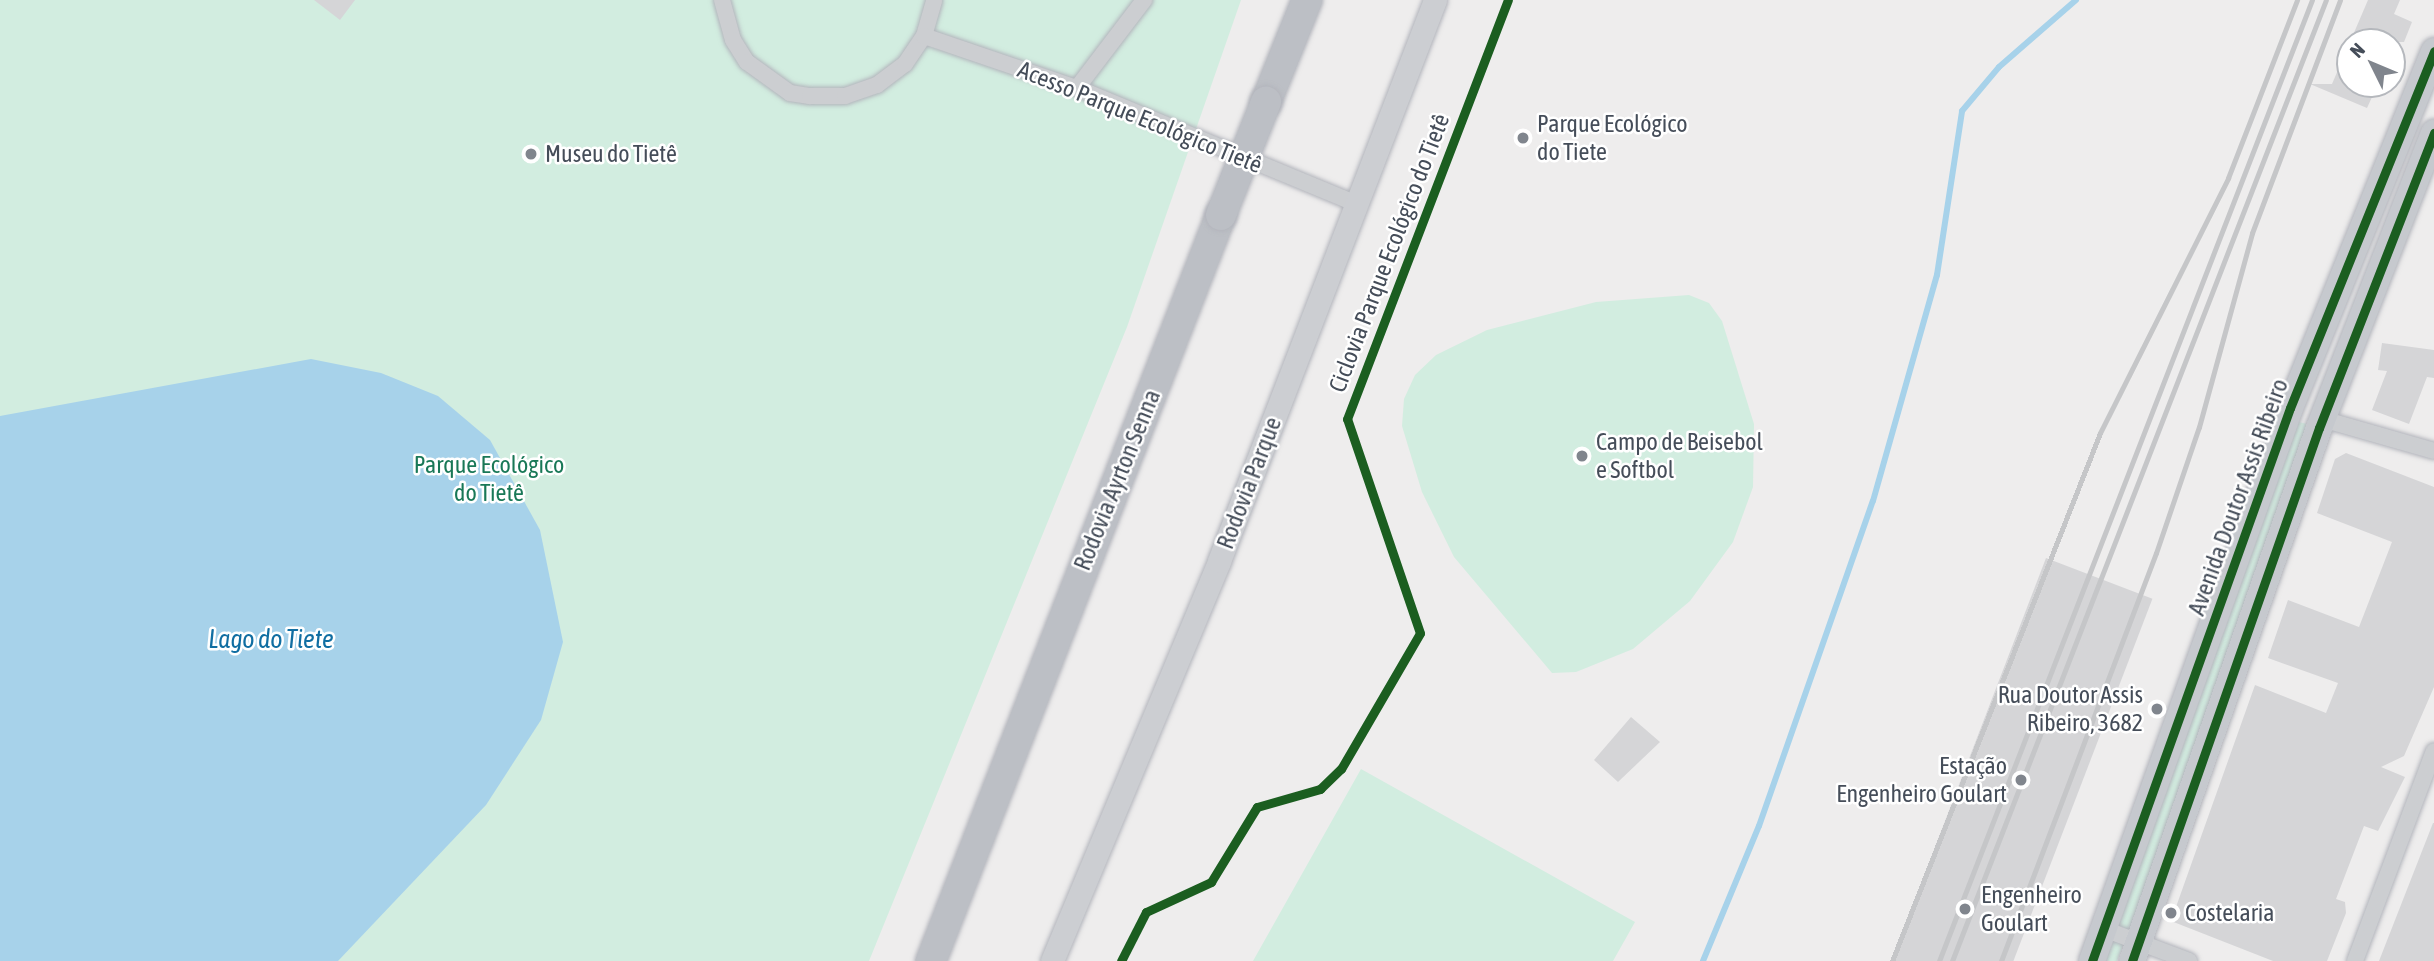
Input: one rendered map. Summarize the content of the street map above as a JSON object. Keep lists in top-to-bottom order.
{
  "streets": {
    "highway": ["Rodovia Ayrton Senna"],
    "main road": ["Avenida Doutor Assis Ribeiro"],
    "street": ["Acesso Parque Ecológico Tietê", "Rodovia Parque"],
    "cycle path": ["Ciclovia Parque Ecológico do Tietê"]
  },
  "crossings": [
    ["Acesso Parque Ecológico Tietê", "Rodovia Parque"]
  ],
  "water": ["Lago do Tiete"],
  "parks": ["Parque Ecológico do Tietê"],
  "places": [
    "Parque Ecológico do Tiete",
    "Museu do Tietê",
    "Campo de Beisebol e Softbol",
    "Rua Doutor Assis Ribeiro, 3682",
    "Estação Engenheiro Goulart",
    "Engenheiro Goulart",
    "Costelaria"
  ],
  "north": "top left"
}
